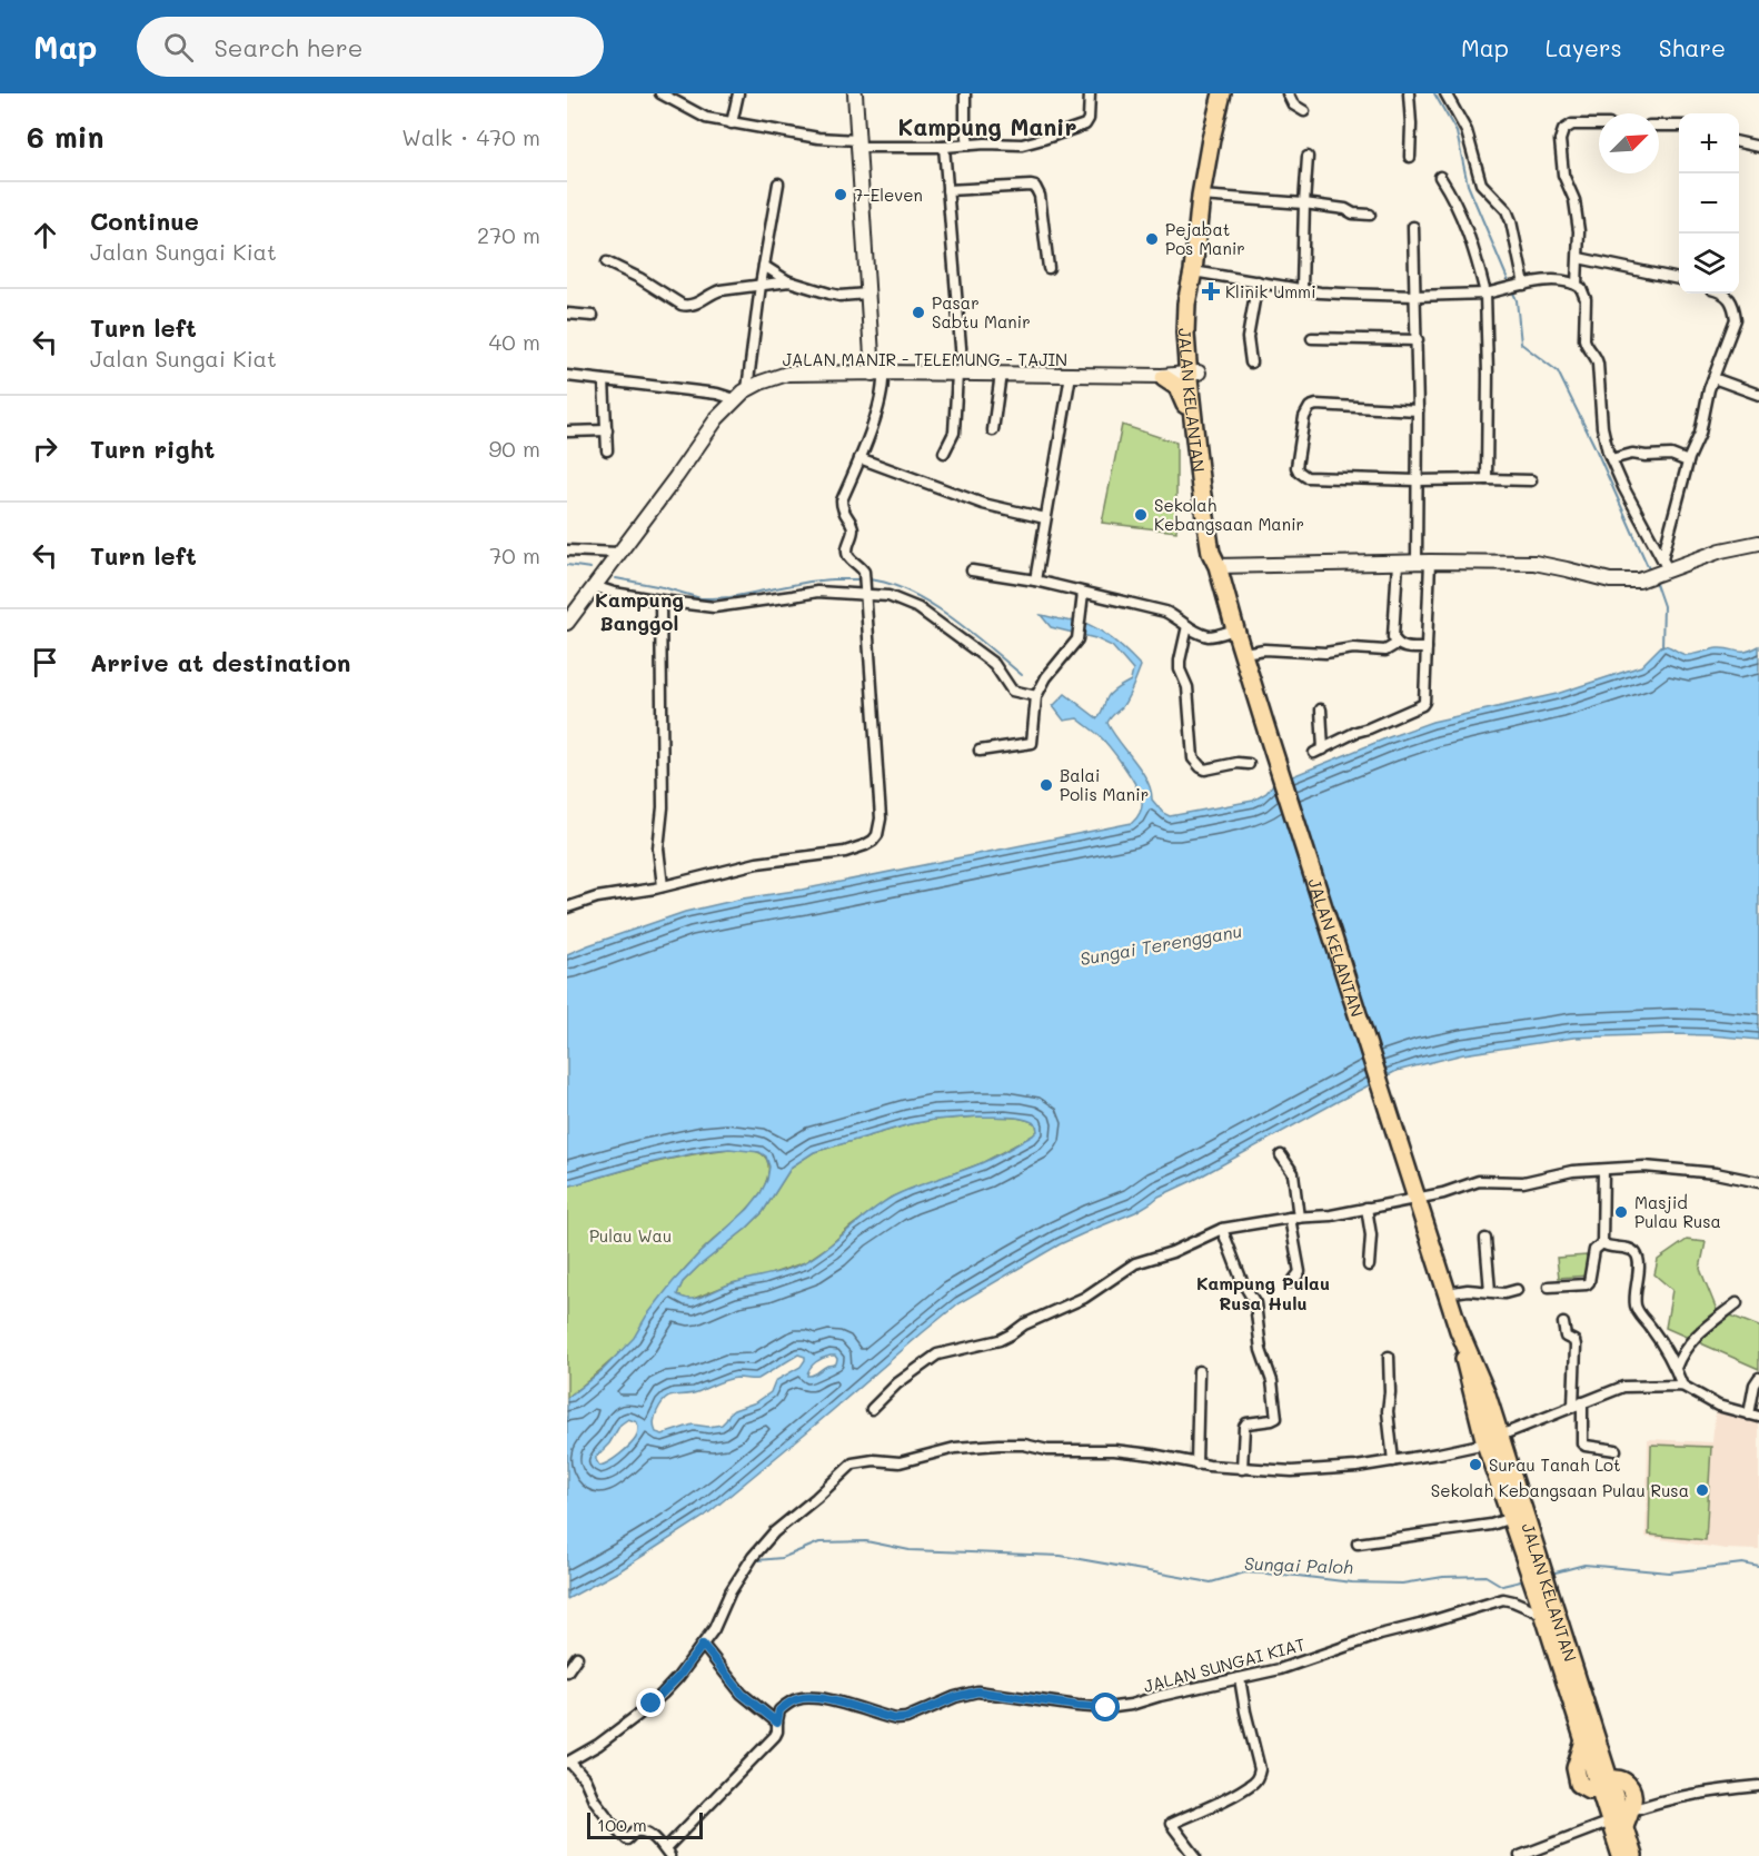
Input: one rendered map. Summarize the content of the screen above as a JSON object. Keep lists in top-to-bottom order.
{
  "streets": {
    "highway": ["JALAN KELANTAN"],
    "street": ["JALAN MANIR - TELEMUNG - TAJIN", "JALAN SUNGAI KIAT"]
  },
  "crossings": [
    ["JALAN MANIR - TELEMUNG - TAJIN", "JALAN KELANTAN"],
    ["JALAN KELANTAN", "JALAN SUNGAI KIAT"]
  ],
  "districts": ["Kampung Manir", "Kampung Banggol", "Kampung Pulau Rusa Hulu"],
  "water": ["Sungai Terengganu", "Sungai Paloh"],
  "parks": ["Pulau Wau"],
  "places": {
    "other": [
      "7-Eleven",
      "Pejabat Pos Manir",
      "Pasar Sabtu Manir",
      "Sekolah Kebangsaan Manir",
      "Balai Polis Manir",
      "Masjid Pulau Rusa",
      "Surau Tanah Lot",
      "Sekolah Kebangsaan Pulau Rusa"
    ],
    "health": ["Klinik Ummi"]
  },
  "scale_bar": "100 m",
  "north": "top right",
  "page": {
    "header": "Map",
    "search": "Search here",
    "nav": ["Map", "Layers", "Share"],
    "heading": ["6 min", "Walk · 470 m"],
    "map_buttons": ["+", "−"],
    "list": [
      ["Continue", "Jalan Sungai Kiat", "270 m"],
      ["Turn left", "Jalan Sungai Kiat", "40 m"],
      ["Turn right", "90 m"],
      ["Turn left", "70 m"],
      "Arrive at destination"
    ],
    "scale": "100 m"
  }
}
